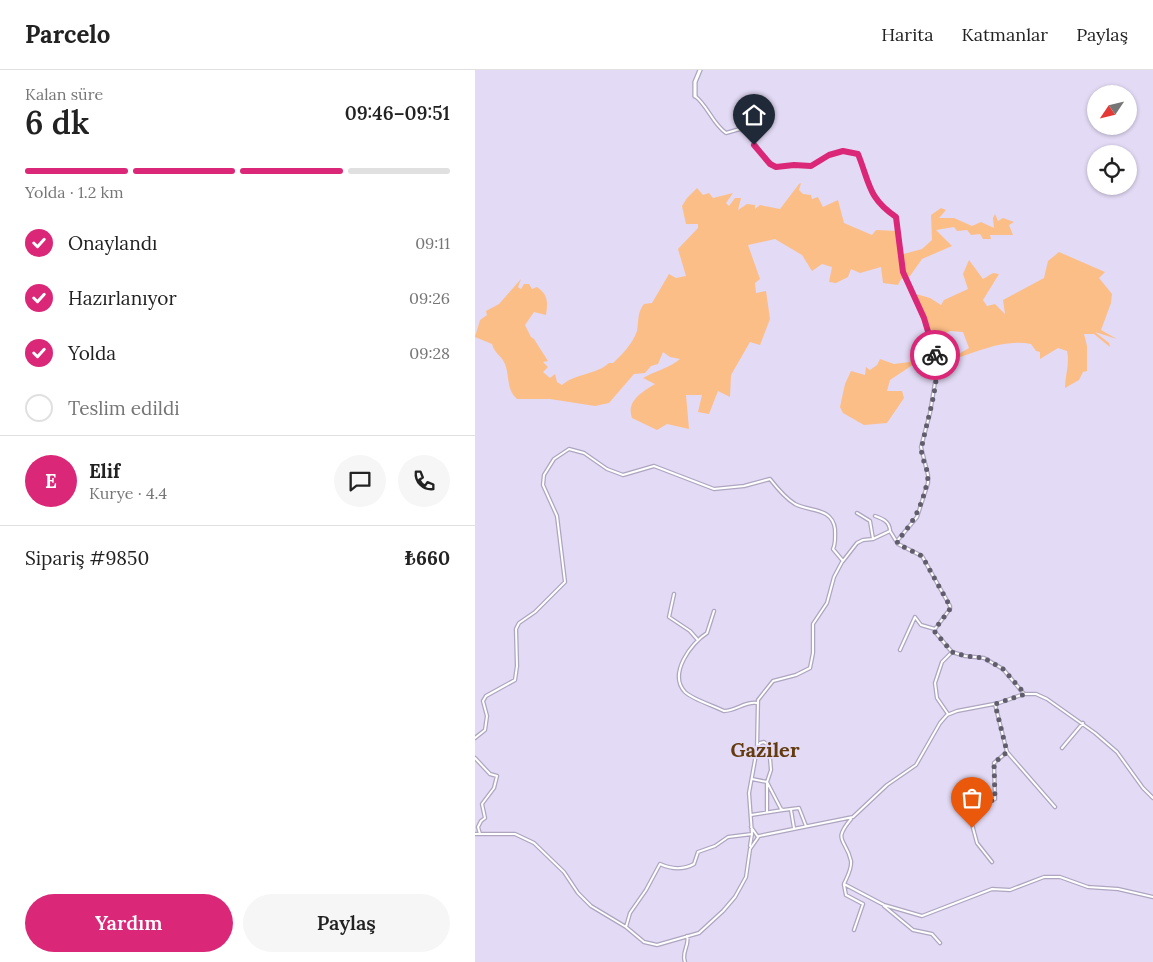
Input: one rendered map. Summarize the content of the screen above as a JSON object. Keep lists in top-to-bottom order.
{
  "districts": ["Gaziler"],
  "north": "bottom left",
  "page": {
    "header": "Parcelo",
    "nav": ["Harita", "Katmanlar", "Paylaş"],
    "heading": ["6 dk", "Kalan süre", "09:46–09:51"],
    "panel": [
      "Elif",
      "Kurye · 4.4",
      "Sipariş #9850",
      "₺660"
    ],
    "bar": "Yolda · 1.2 km",
    "list": [
      ["Onaylandı", "09:11"],
      ["Hazırlanıyor", "09:26"],
      ["Yolda", "09:28"],
      "Teslim edildi"
    ],
    "round": "E",
    "buttons": ["Yardım", "Paylaş"]
  }
}
